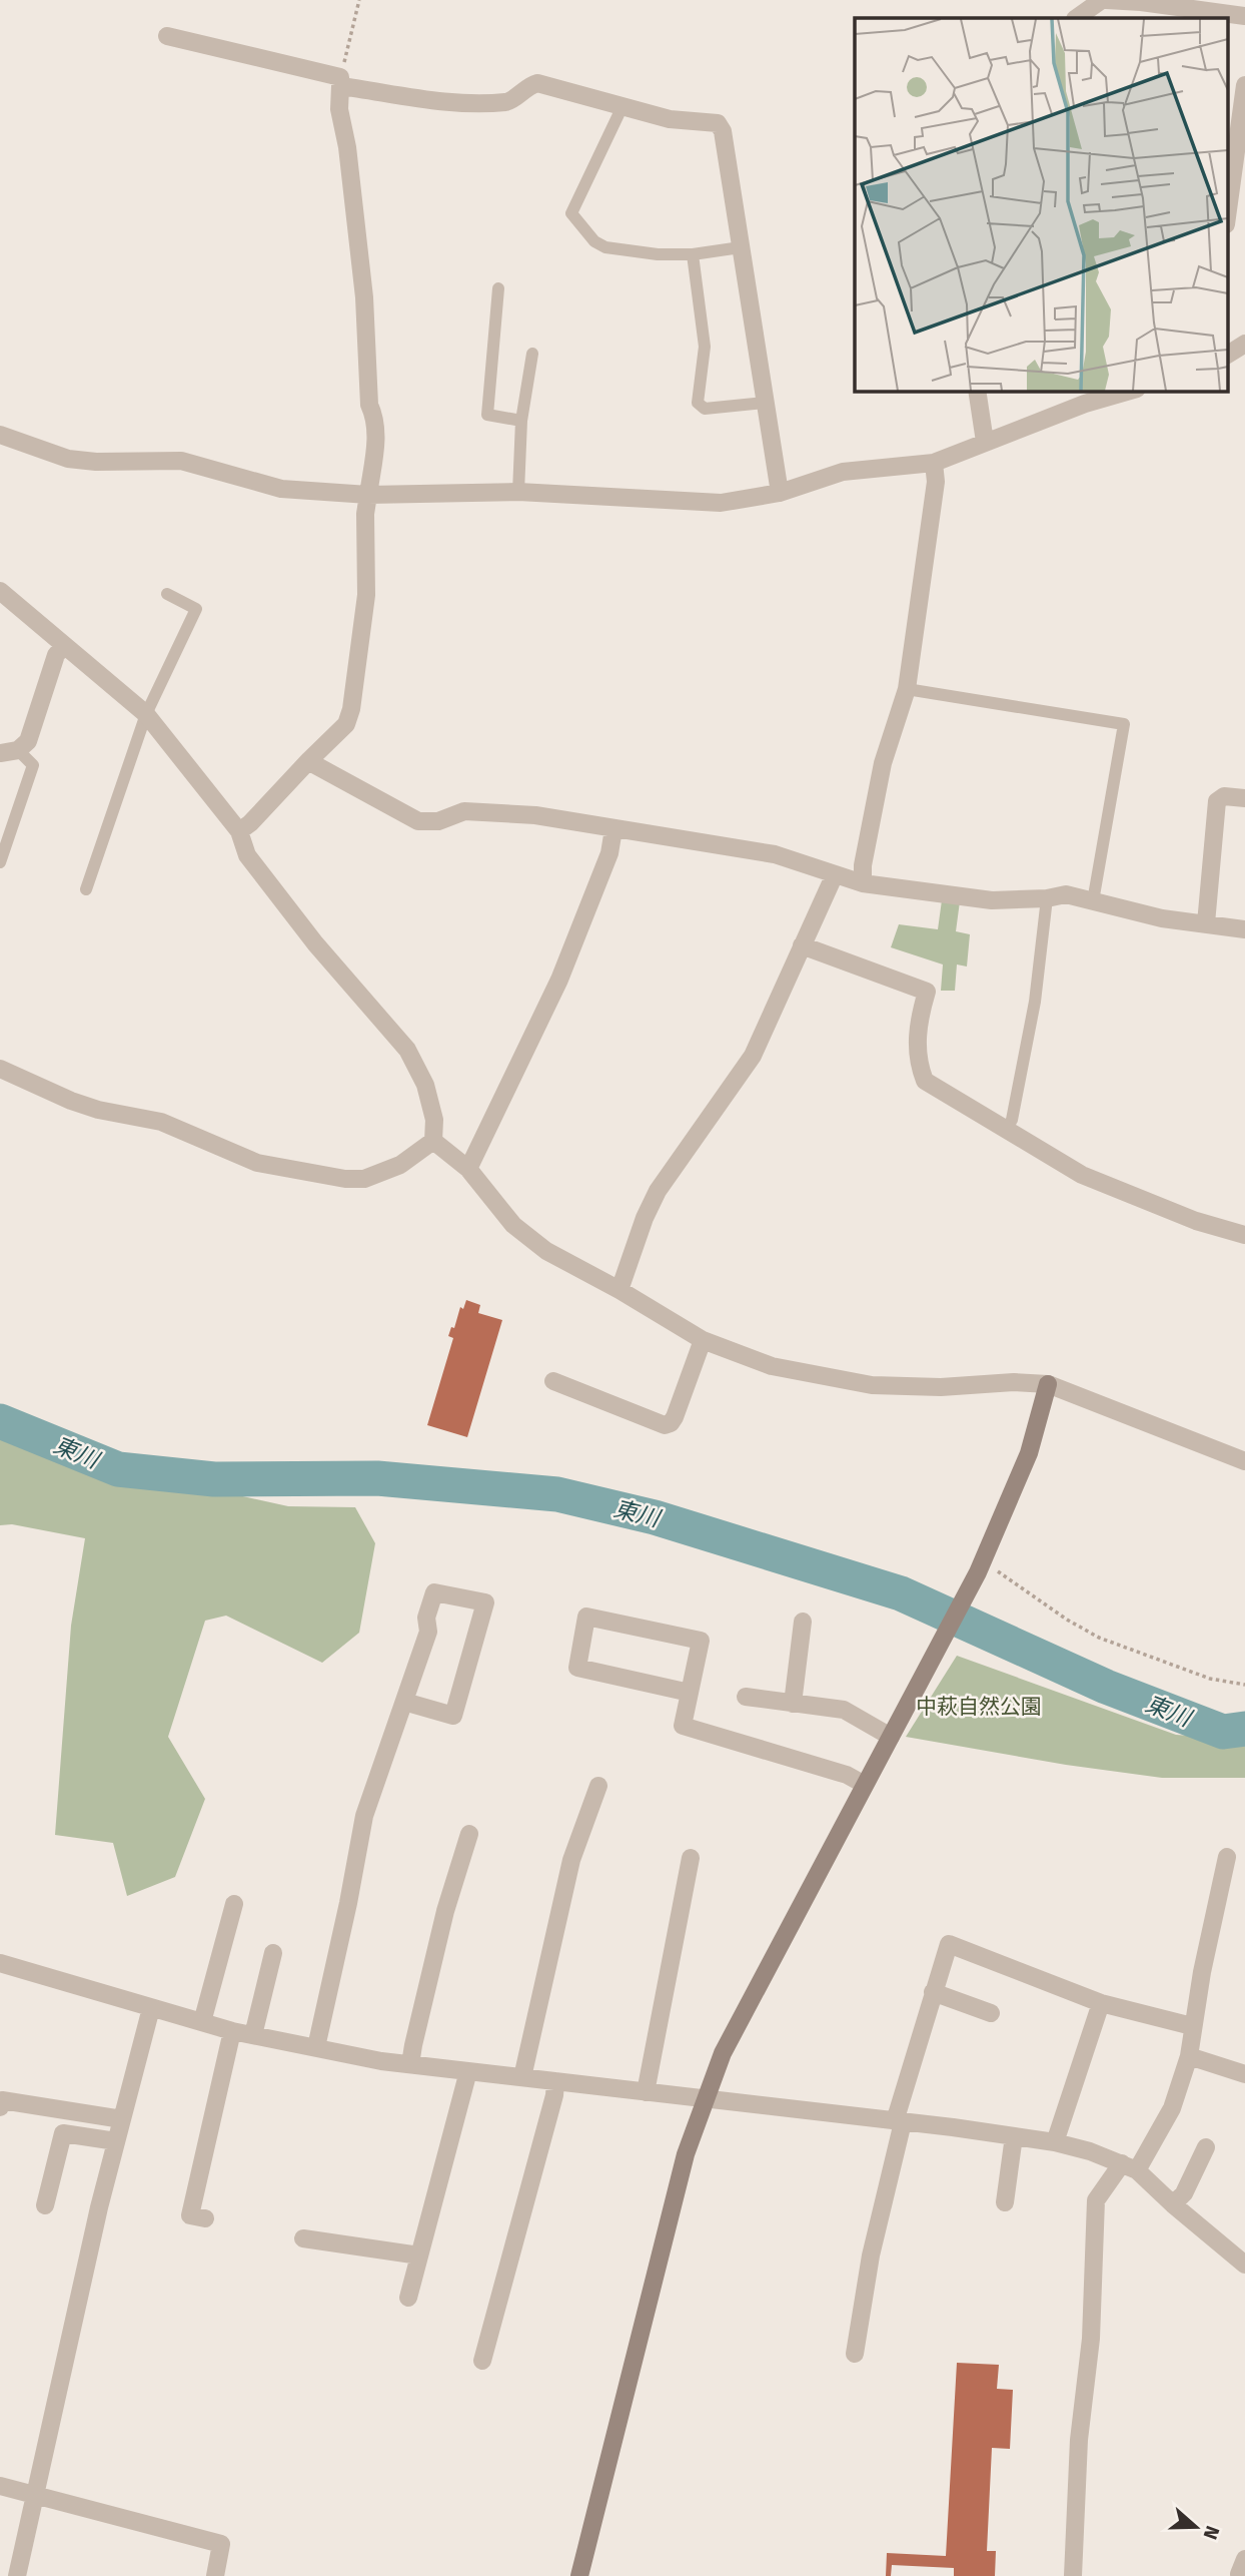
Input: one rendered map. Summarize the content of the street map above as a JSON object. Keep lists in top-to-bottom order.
{
  "water": ["東川"],
  "parks": ["中萩自然公園"],
  "north": "right"
}
